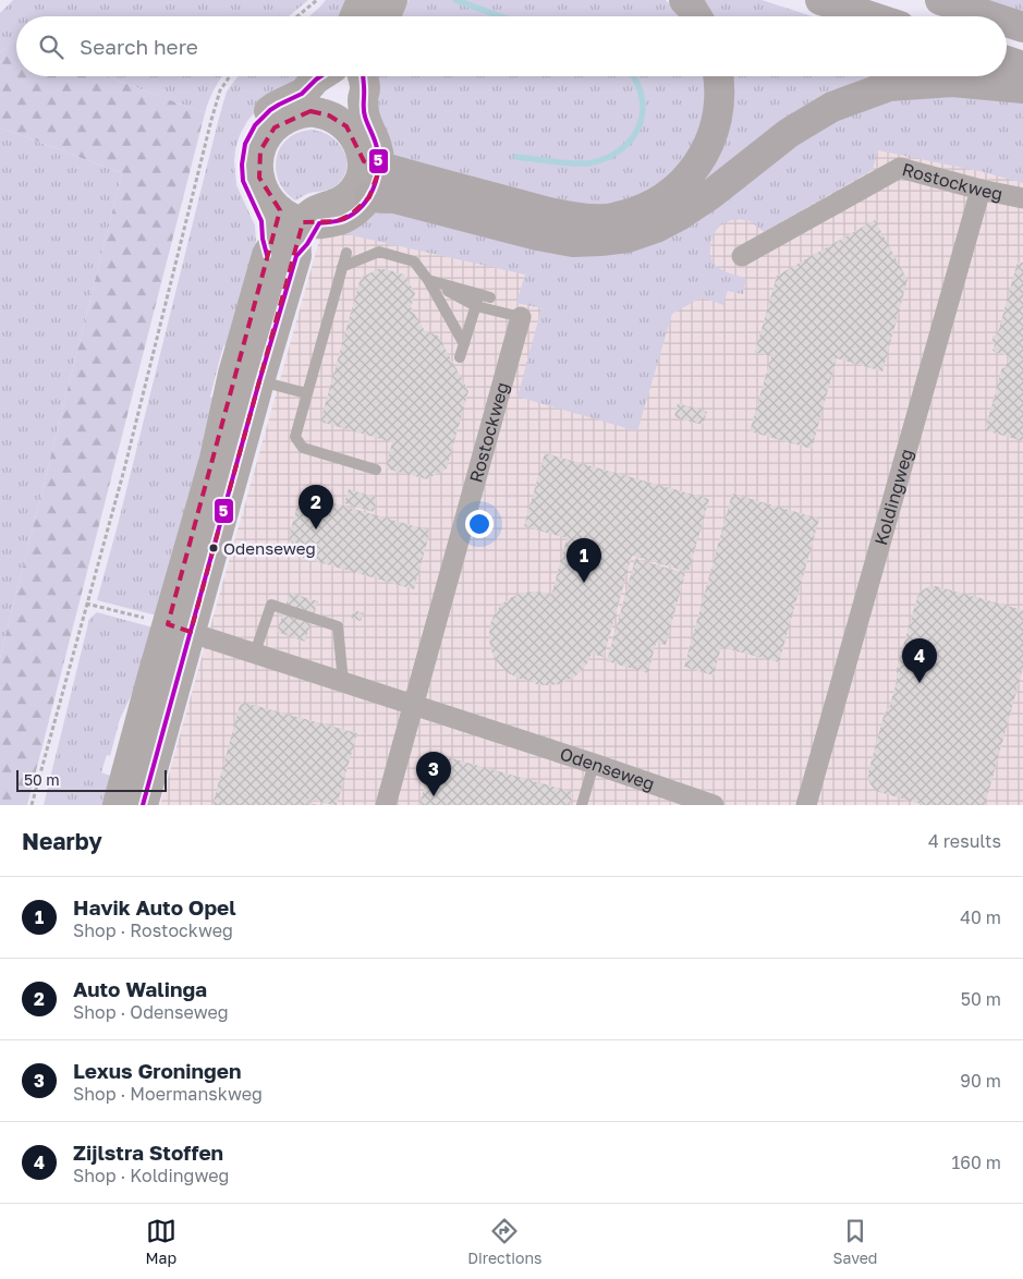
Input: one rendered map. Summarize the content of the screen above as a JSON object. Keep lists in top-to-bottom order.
{
  "streets": {
    "street": ["Rostockweg", "Koldingweg", "Odenseweg"]
  },
  "crossings": [
    ["Rostockweg", "Koldingweg"],
    ["Rostockweg", "Odenseweg"]
  ],
  "places": ["Odenseweg"],
  "lines": ["transit line 5"],
  "scale_bar": "50 m",
  "page": {
    "search": "Search here",
    "pins": [
      "2",
      "1",
      "4",
      "3"
    ],
    "scale": "50 m",
    "heading": ["Nearby", "4 results"],
    "list": [
      {
        "mark": "1",
        "name": "Havik Auto Opel",
        "note": "Shop · Rostockweg",
        "value": "40 m"
      },
      {
        "mark": "2",
        "name": "Auto Walinga",
        "note": "Shop · Odenseweg",
        "value": "50 m"
      },
      {
        "mark": "3",
        "name": "Lexus Groningen",
        "note": "Shop · Moermanskweg",
        "value": "90 m"
      },
      {
        "mark": "4",
        "name": "Zijlstra Stoffen",
        "note": "Shop · Koldingweg",
        "value": "160 m"
      }
    ],
    "nav": ["Map", "Directions", "Saved"]
  }
}
